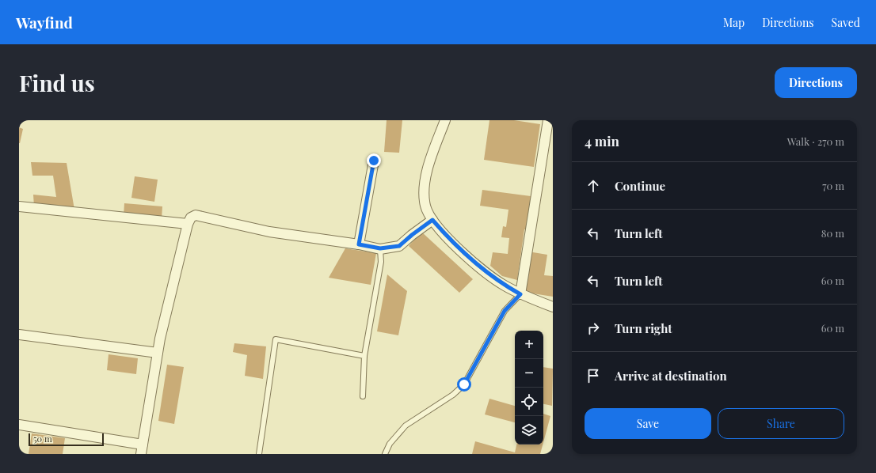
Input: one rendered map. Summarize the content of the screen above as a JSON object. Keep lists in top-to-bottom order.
{
  "scale_bar": "50 m",
  "page": {
    "header": "Wayfind",
    "nav": ["Map", "Directions", "Saved"],
    "buttons": [
      "Directions",
      ["Save", "Share"]
    ],
    "title": "Find us",
    "heading": ["4 min", "Walk · 270 m"],
    "list": [
      ["Continue", "70 m"],
      ["Turn left", "80 m"],
      ["Turn left", "60 m"],
      ["Turn right", "60 m"],
      "Arrive at destination"
    ],
    "map_buttons": ["+", "−"],
    "scale": "50 m"
  }
}
